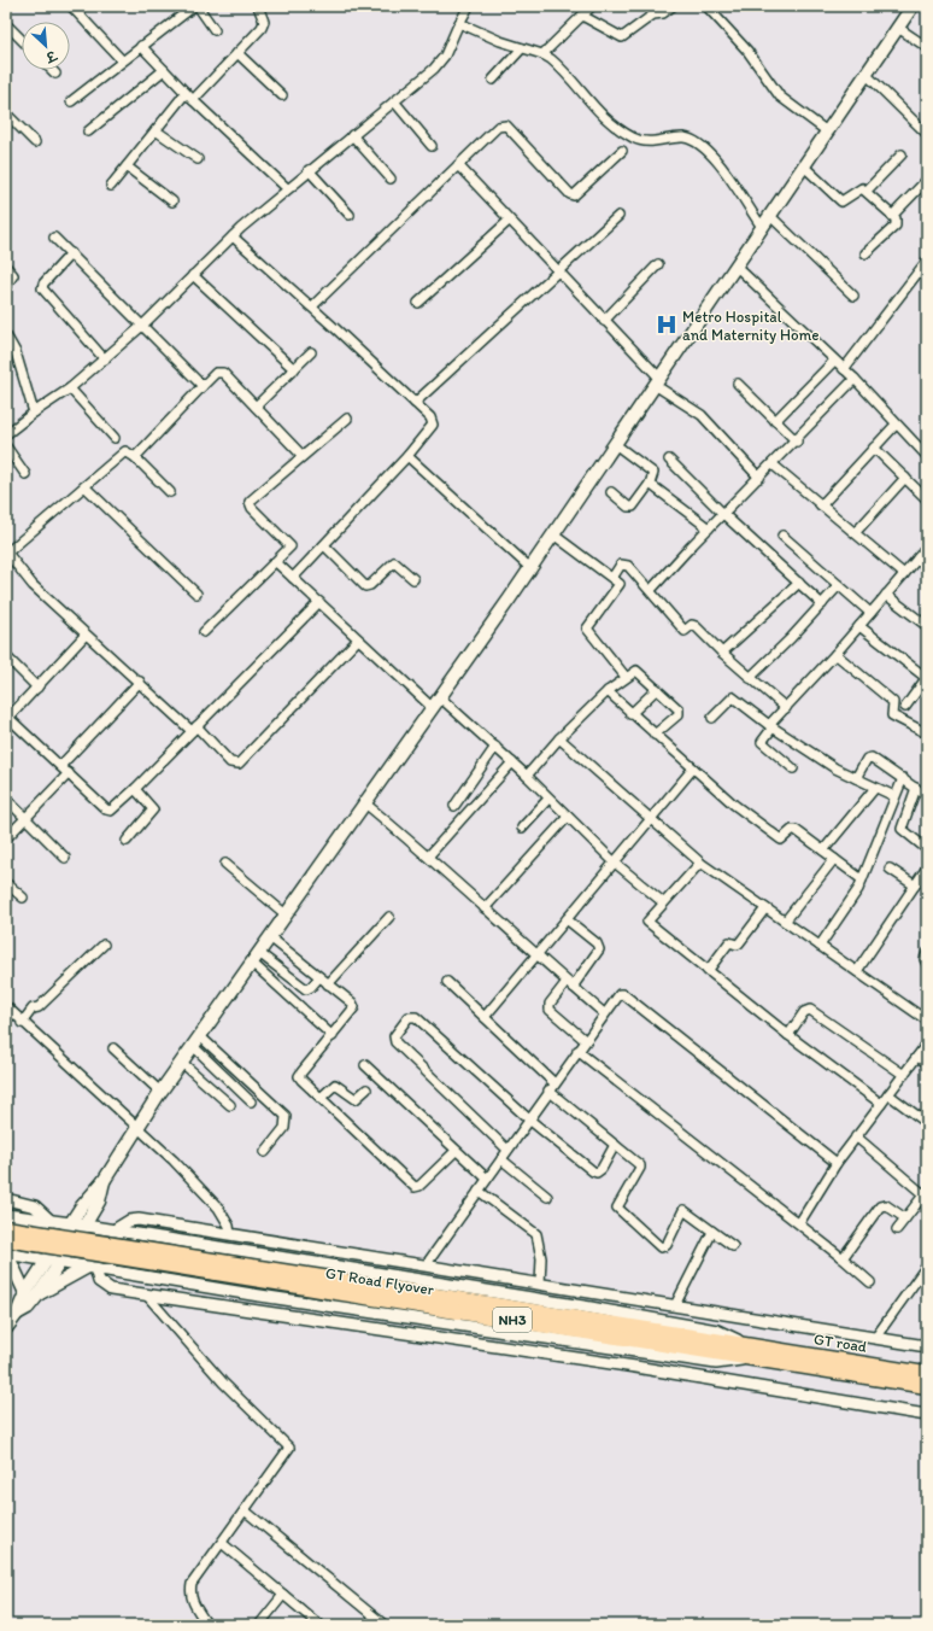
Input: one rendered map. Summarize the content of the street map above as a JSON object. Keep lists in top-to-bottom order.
{
  "streets": {
    "highway": ["GT Road Flyover", "NH3", "GT road"]
  },
  "crossings": [
    ["GT Road Flyover", "GT road"]
  ],
  "places": {
    "hospital": ["Metro Hospital and Maternity Home"]
  },
  "north": "bottom right"
}
